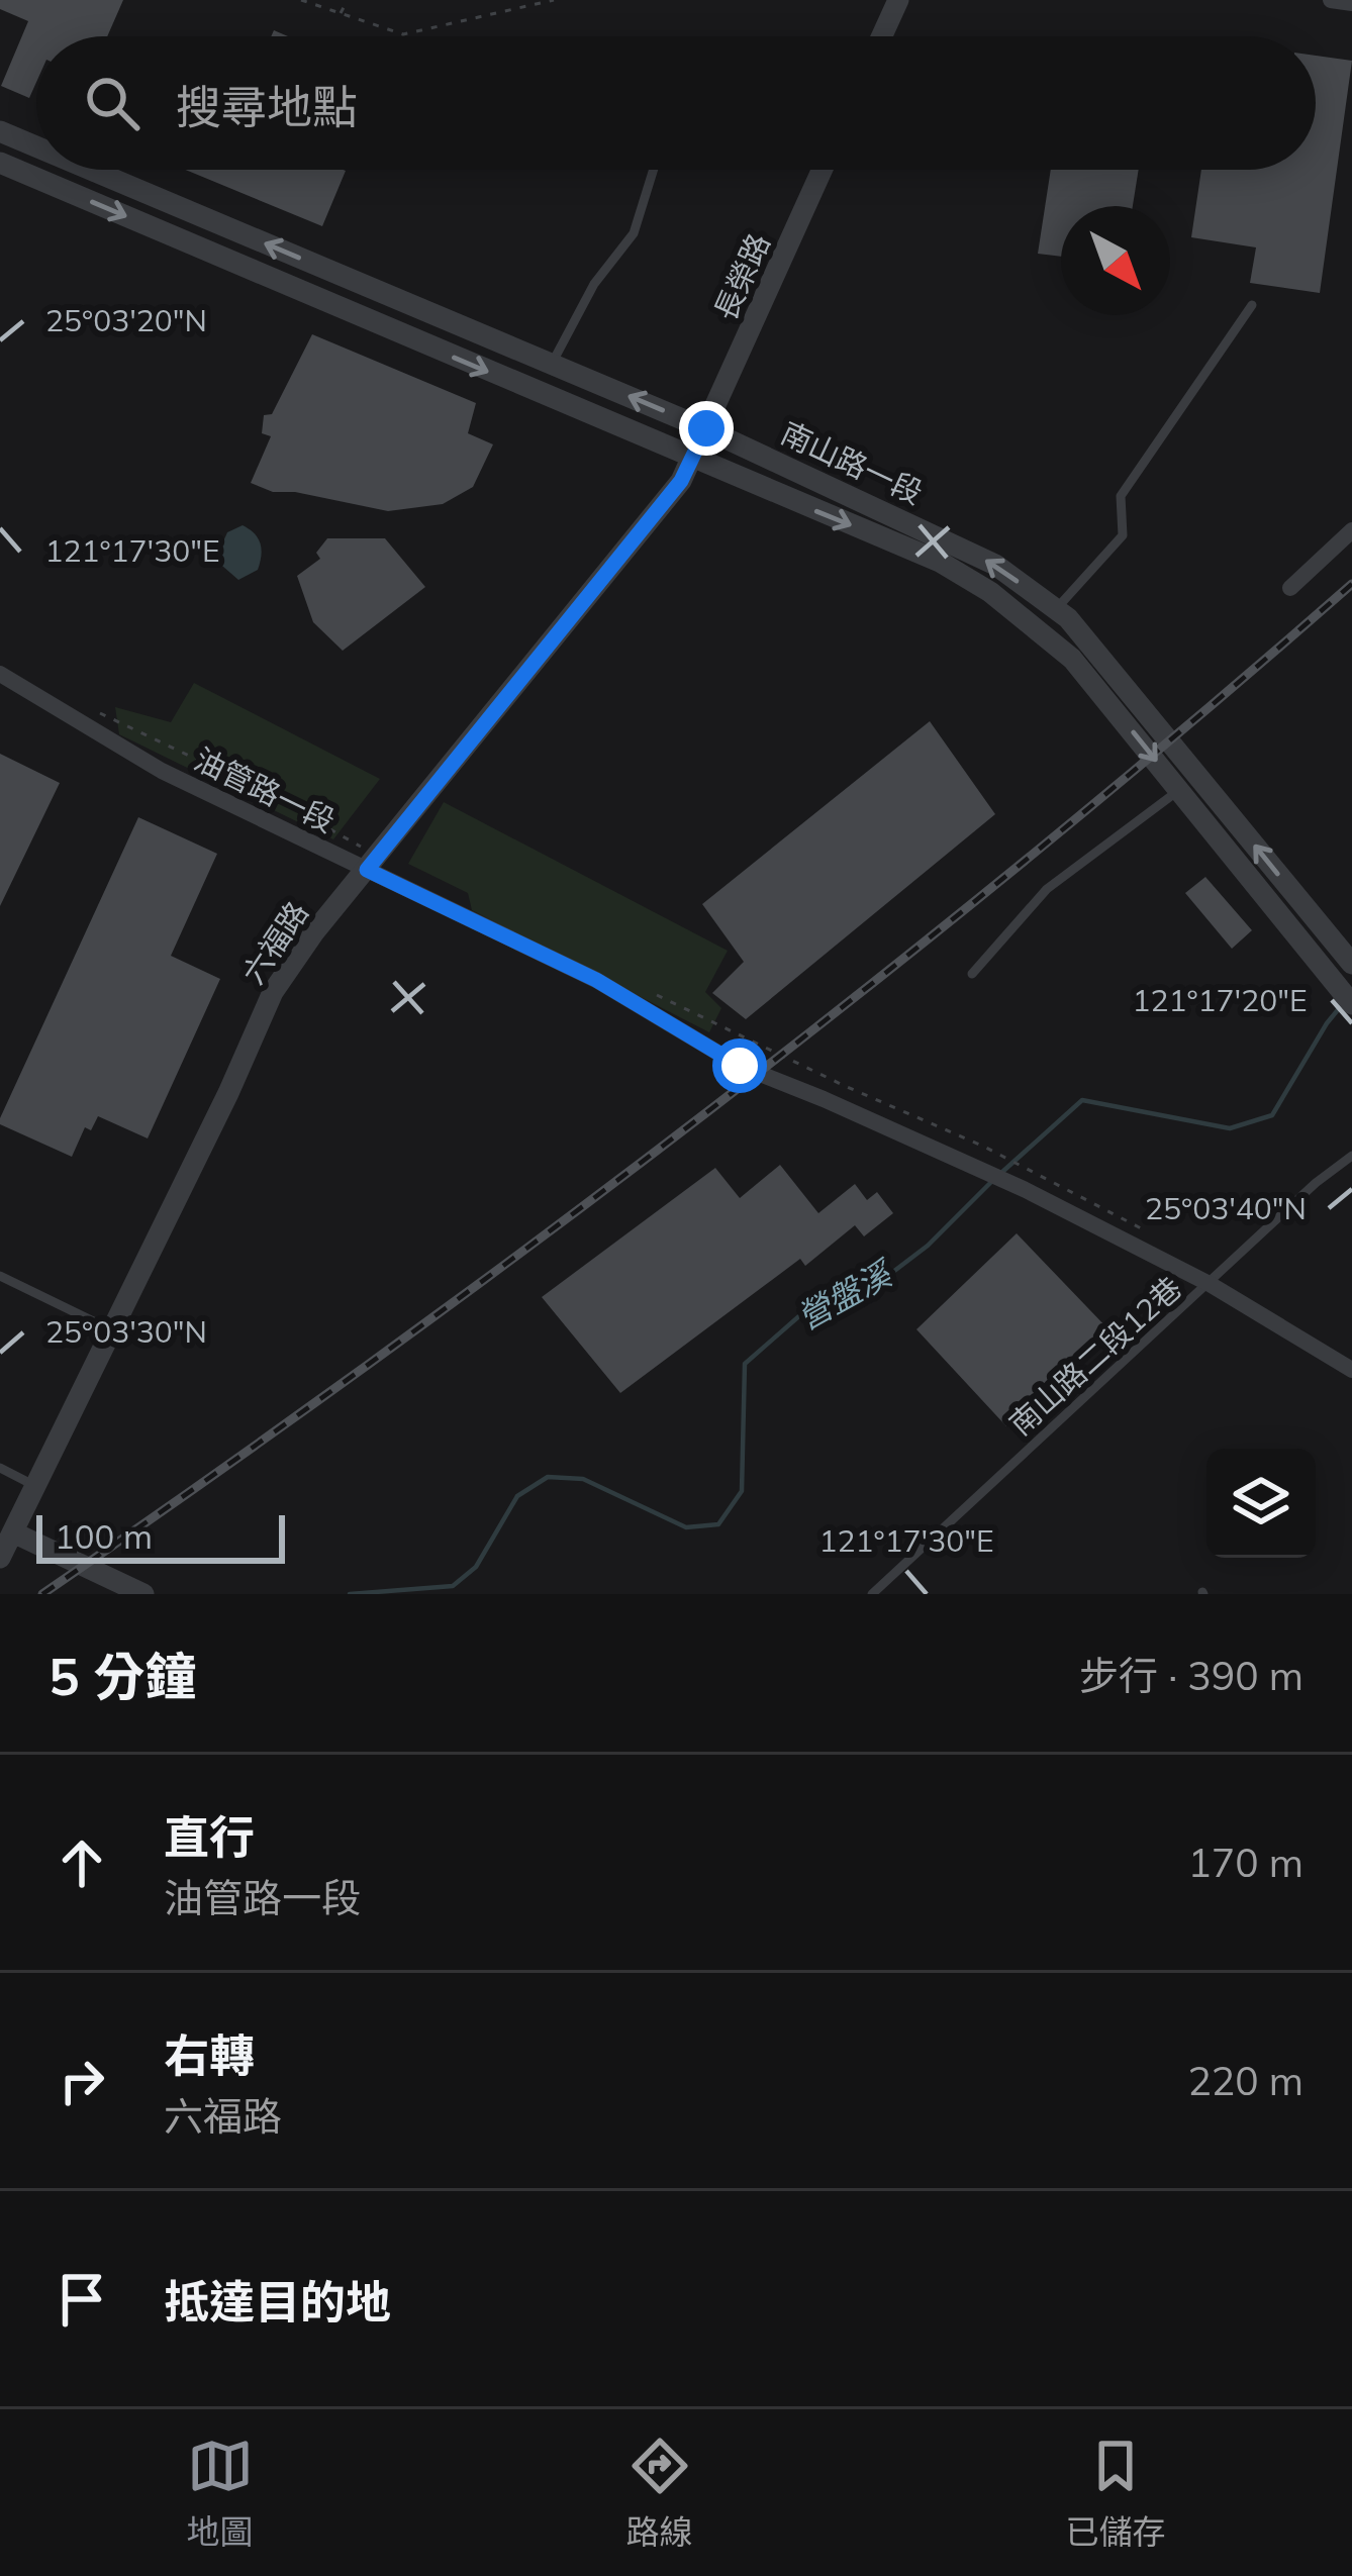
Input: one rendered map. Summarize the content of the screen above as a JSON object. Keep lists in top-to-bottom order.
{
  "streets": {
    "street": [
      "長榮路",
      "南山路一段",
      "油管路一段",
      "六福路"
    ],
    "lane": ["南山路二段12巷"]
  },
  "crossings": [
    ["長榮路", "南山路一段"],
    ["長榮路", "六福路"],
    ["南山路一段", "六福路"],
    ["油管路一段", "六福路"],
    ["油管路一段", "南山路二段12巷"]
  ],
  "water": ["營盤溪"],
  "scale_bar": "100 m",
  "north": "bottom right",
  "page": {
    "search": "搜尋地點",
    "scale": "100 m",
    "heading": ["5 分鐘", "步行 · 390 m"],
    "list": [
      ["直行", "油管路一段", "170 m"],
      ["右轉", "六福路", "220 m"],
      "抵達目的地"
    ],
    "nav": ["地圖", "路線", "已儲存"]
  },
  "coordinates": [
    "25°03'20\"N",
    "121°17'30\"E",
    "121°17'20\"E",
    "25°03'40\"N",
    "25°03'30\"N"
  ]
}
